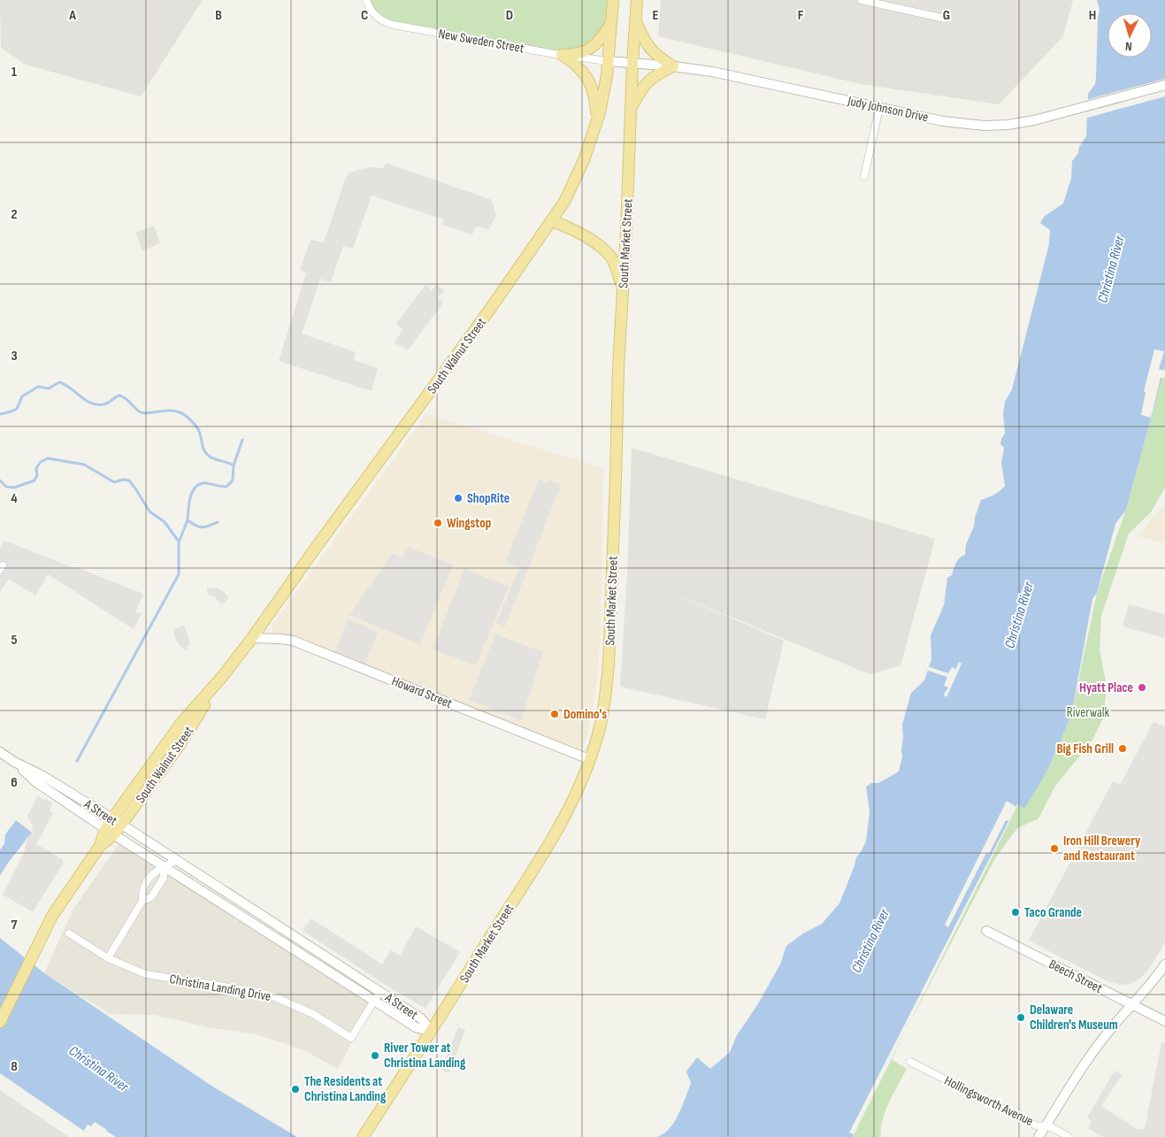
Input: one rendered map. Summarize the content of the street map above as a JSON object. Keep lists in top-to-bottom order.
{
  "streets": {
    "main road": ["South Market Street", "South Walnut Street"],
    "street": [
      "New Sweden Street",
      "Judy Johnson Drive",
      "Howard Street",
      "A Street",
      "Beech Street",
      "Christina Landing Drive",
      "Hollingsworth Avenue"
    ]
  },
  "crossings": [
    ["New Sweden Street", "Judy Johnson Drive"],
    ["New Sweden Street", "South Walnut Street"],
    ["Judy Johnson Drive", "South Market Street"],
    ["Judy Johnson Drive", "South Walnut Street"],
    ["South Market Street", "Howard Street"],
    ["South Market Street", "A Street"],
    ["South Walnut Street", "Howard Street"],
    ["South Walnut Street", "A Street"],
    ["A Street", "Christina Landing Drive"]
  ],
  "water": ["Christina River"],
  "parks": ["Riverwalk"],
  "places": [
    "ShopRite",
    "Wingstop",
    "Hyatt Place",
    "Domino's",
    "Big Fish Grill",
    "Iron Hill Brewery and Restaurant",
    "Taco Grande",
    "Delaware Children's Museum",
    "River Tower at Christina Landing",
    "The Residents at Christina Landing"
  ],
  "north": "bottom",
  "grid": {
    "columns": [
      "A",
      "B",
      "C",
      "D",
      "E",
      "F",
      "G",
      "H"
    ],
    "rows": [
      "1",
      "2",
      "3",
      "4",
      "5",
      "6",
      "7",
      "8"
    ]
  }
}
